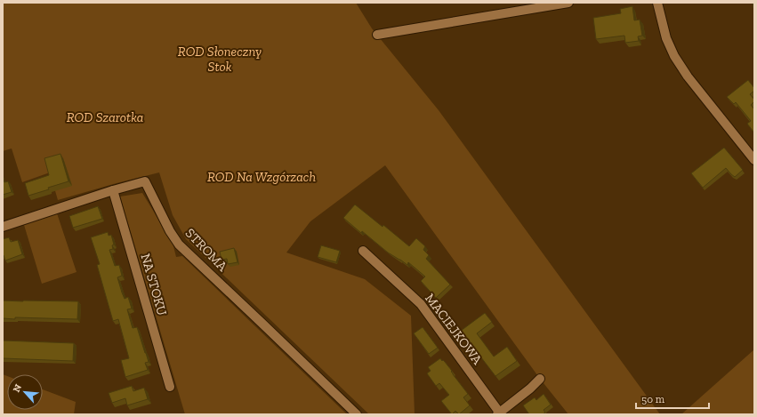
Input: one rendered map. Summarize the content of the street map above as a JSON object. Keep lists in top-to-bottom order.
{
  "streets": {
    "street": ["STROMA", "NA STOKU", "MACIEJKOWA"]
  },
  "crossings": [
    ["STROMA", "NA STOKU"]
  ],
  "parks": ["ROD Słoneczny Stok", "ROD Szarotka", "ROD Na Wzgórzach"],
  "scale_bar": "50 m",
  "north": "top left"
}
